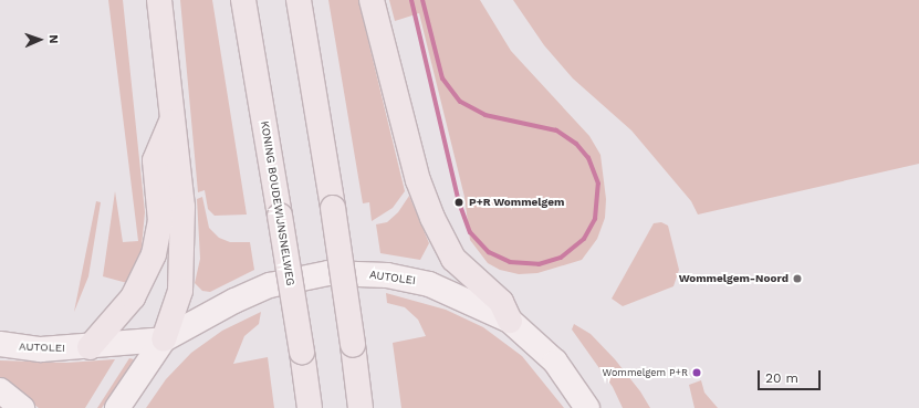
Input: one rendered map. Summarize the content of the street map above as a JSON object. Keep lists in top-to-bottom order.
{
  "streets": {
    "highway": ["KONING BOUDEWIJNSNELWEG"],
    "main road": ["AUTOLEI"]
  },
  "places": ["P+R Wommelgem", "Wommelgem-Noord", "Wommelgem P+R"],
  "scale_bar": "20 m",
  "north": "right"
}
